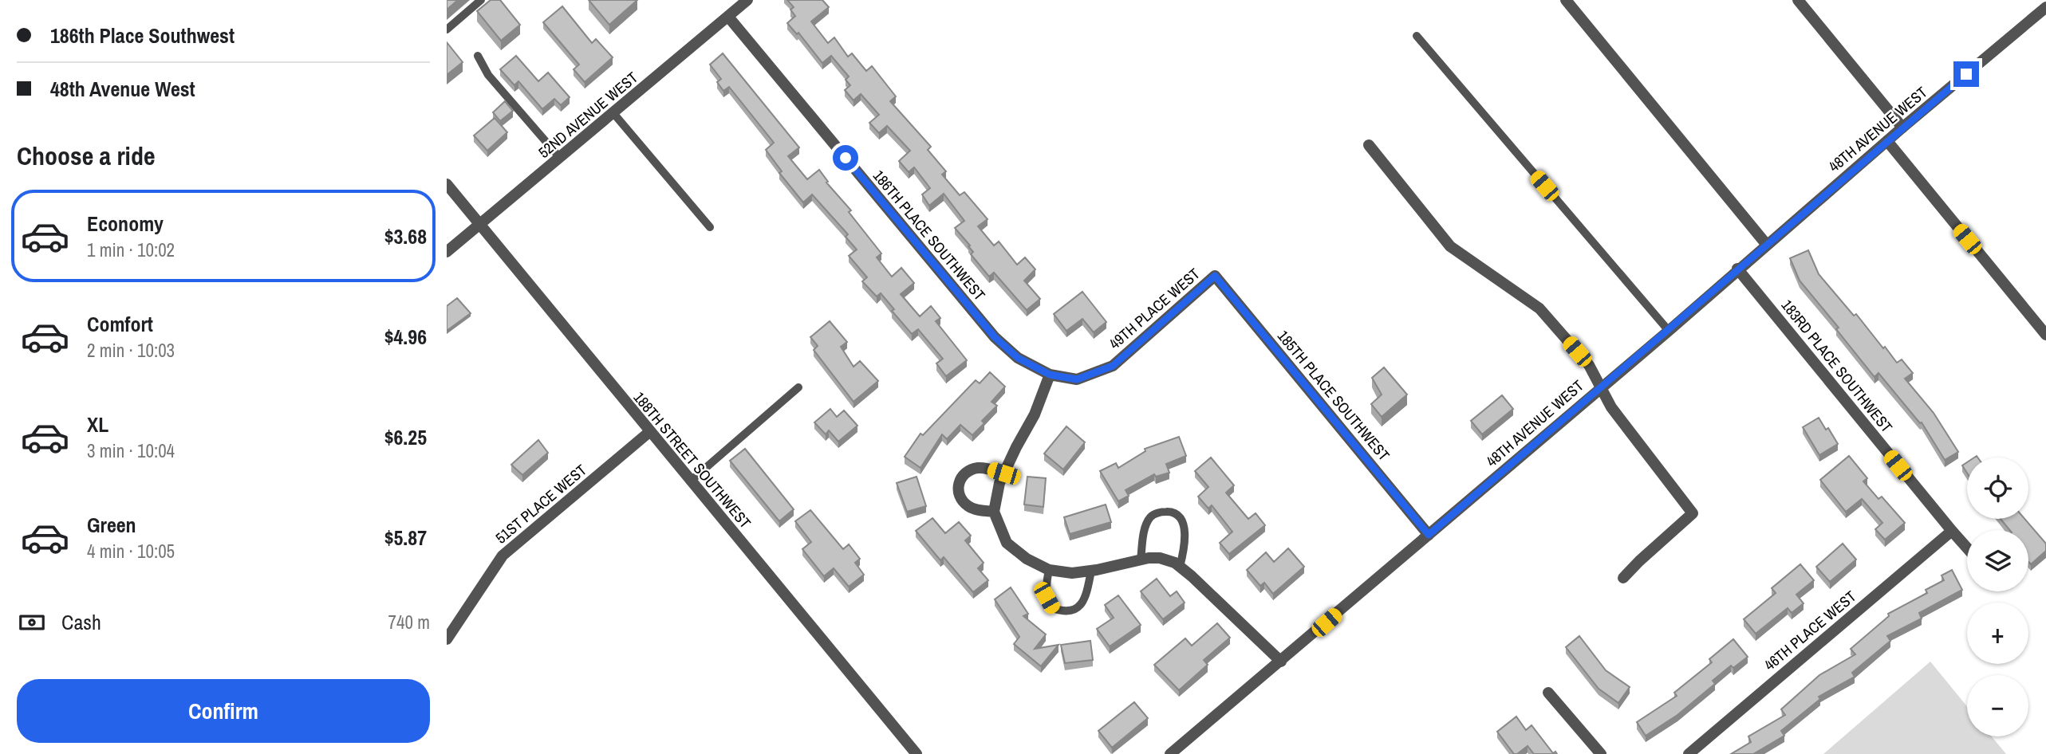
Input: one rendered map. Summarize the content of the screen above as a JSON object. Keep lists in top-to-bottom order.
{
  "streets": {
    "street": [
      "52ND AVENUE WEST",
      "48TH AVENUE WEST",
      "186TH PLACE SOUTHWEST",
      "49TH PLACE WEST",
      "183RD PLACE SOUTHWEST",
      "185TH PLACE SOUTHWEST",
      "188TH STREET SOUTHWEST",
      "51ST PLACE WEST",
      "46TH PLACE WEST"
    ]
  },
  "crossings": [
    ["52ND AVENUE WEST", "186TH PLACE SOUTHWEST"],
    ["52ND AVENUE WEST", "188TH STREET SOUTHWEST"],
    ["48TH AVENUE WEST", "183RD PLACE SOUTHWEST"],
    ["48TH AVENUE WEST", "185TH PLACE SOUTHWEST"],
    ["186TH PLACE SOUTHWEST", "49TH PLACE WEST"],
    ["49TH PLACE WEST", "185TH PLACE SOUTHWEST"],
    ["183RD PLACE SOUTHWEST", "46TH PLACE WEST"],
    ["188TH STREET SOUTHWEST", "51ST PLACE WEST"]
  ],
  "page": {
    "banner": ["186th Place Southwest", "48th Avenue West"],
    "heading": "Choose a ride",
    "list": [
      {
        "name": "Economy",
        "note": "1 min · 10:02",
        "value": "$3.68"
      },
      {
        "name": "Comfort",
        "note": "2 min · 10:03",
        "value": "$4.96"
      },
      {
        "name": "XL",
        "note": "3 min · 10:04",
        "value": "$6.25"
      },
      {
        "name": "Green",
        "note": "4 min · 10:05",
        "value": "$5.87"
      }
    ],
    "map_buttons": ["+", "−"],
    "pay": ["Cash", "740 m"],
    "buttons": "Confirm"
  }
}
